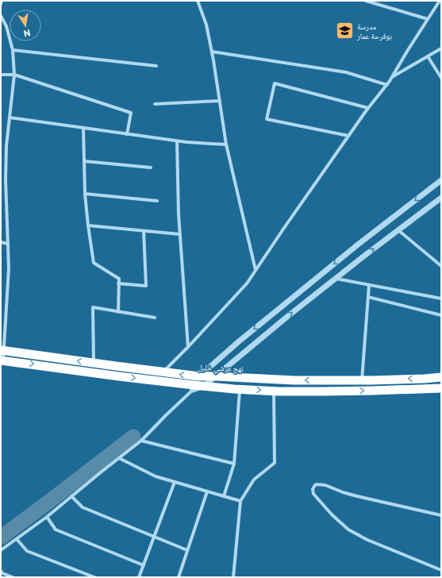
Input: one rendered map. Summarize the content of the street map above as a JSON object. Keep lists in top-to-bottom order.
{
  "streets": {
    "highway": ["نهج عرشي خليل"]
  },
  "places": {
    "school or university": ["مدرسة بوفرحة عمار"]
  },
  "north": "bottom"
}
